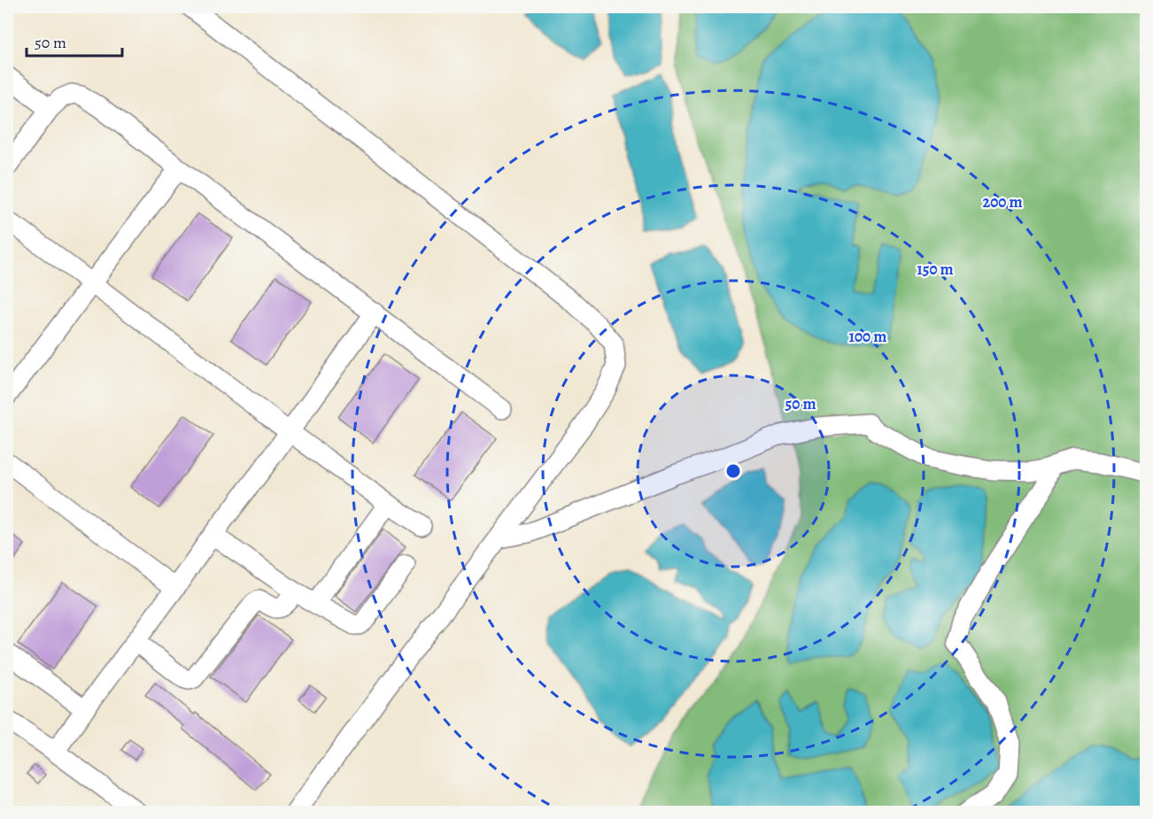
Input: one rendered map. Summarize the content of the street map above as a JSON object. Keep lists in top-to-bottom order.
{
  "scale_bar": "50 m",
  "rings": [
    "200 m",
    "150 m",
    "100 m",
    "50 m"
  ]
}
